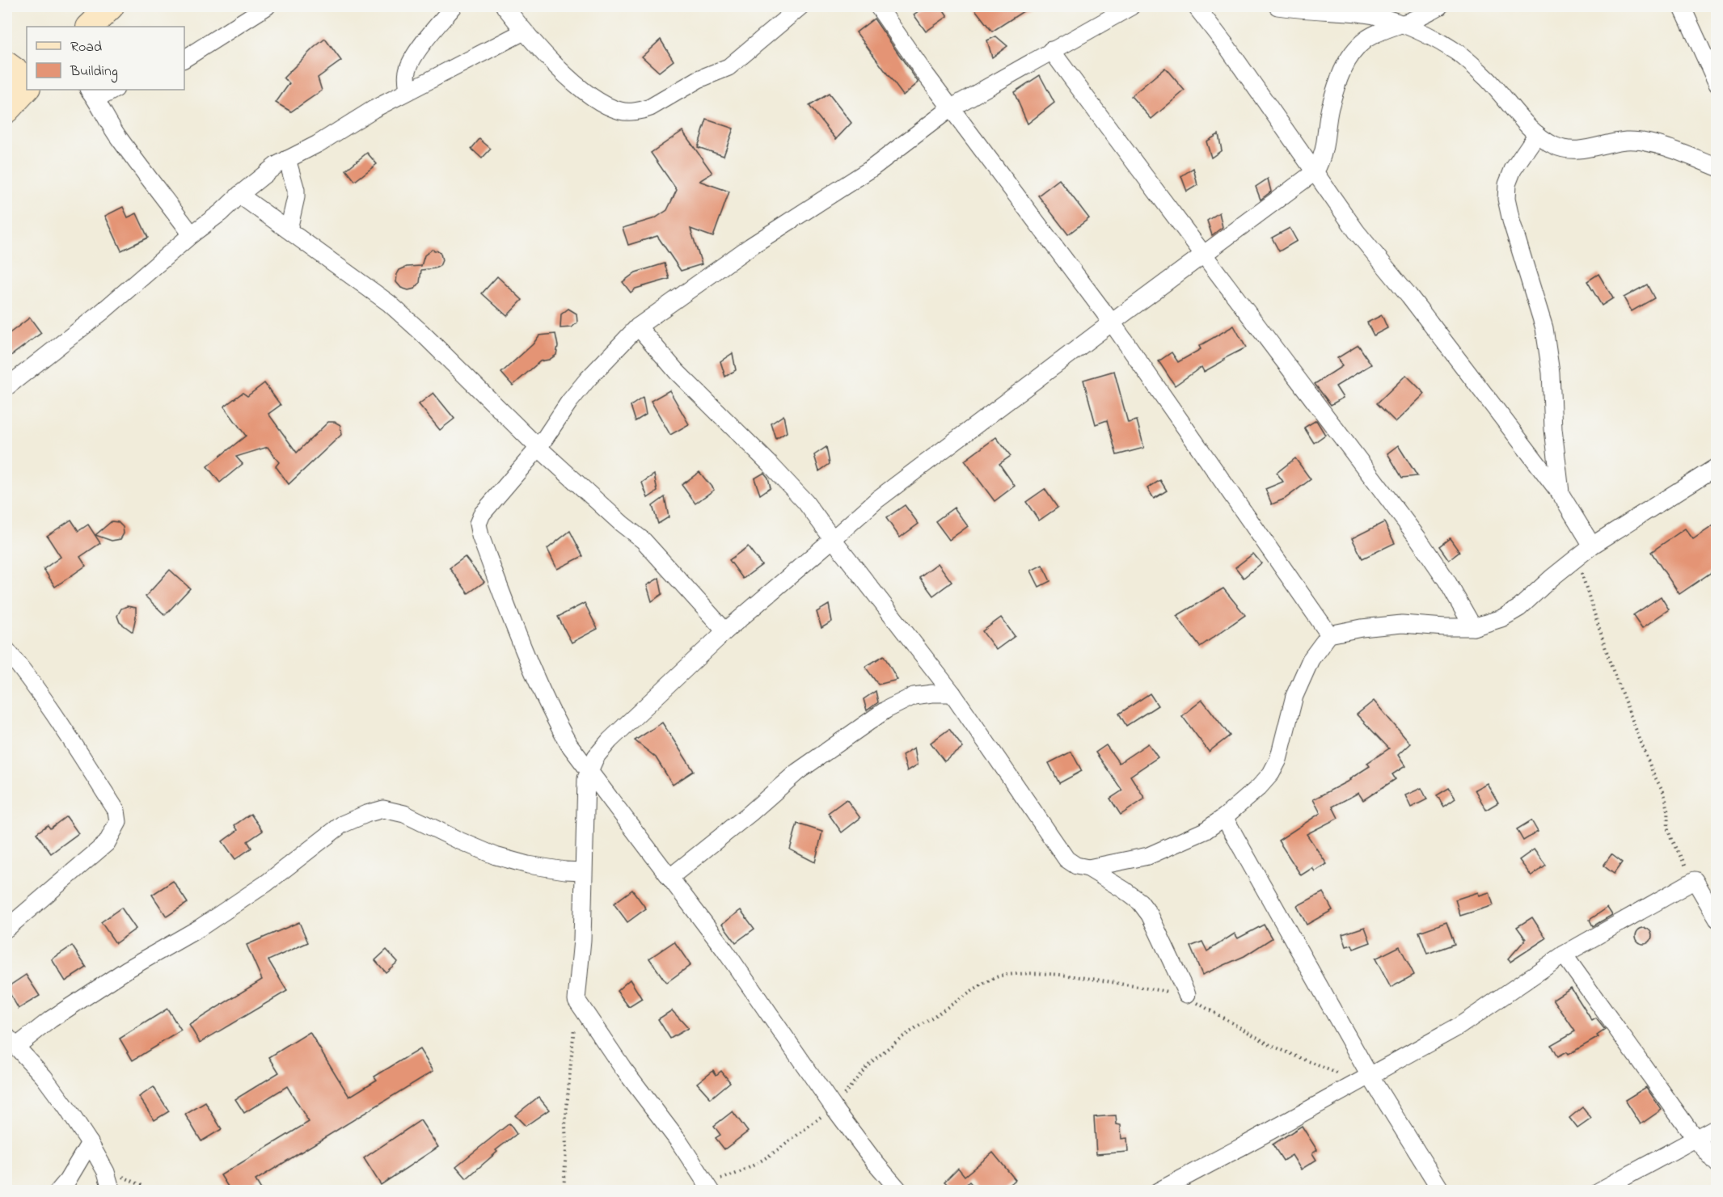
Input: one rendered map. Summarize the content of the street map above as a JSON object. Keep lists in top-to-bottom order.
{
  "legend": ["Road", "Building"]
}
